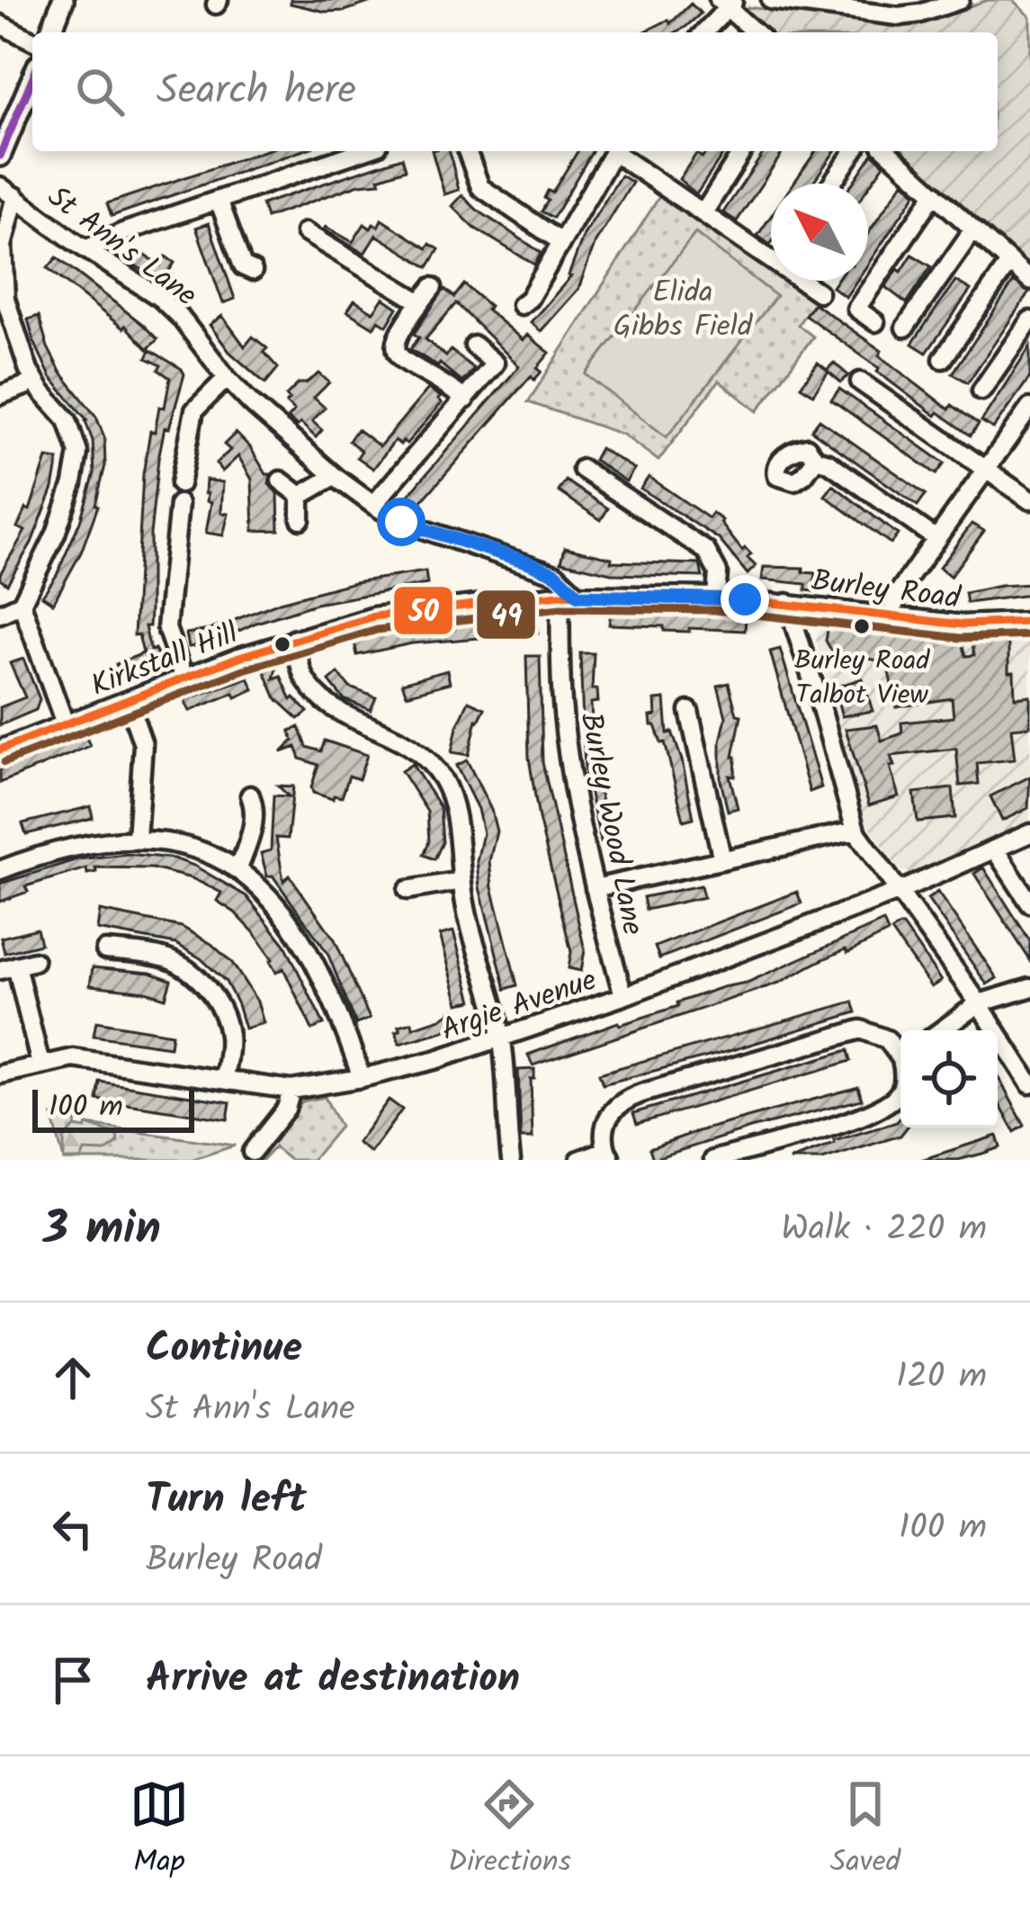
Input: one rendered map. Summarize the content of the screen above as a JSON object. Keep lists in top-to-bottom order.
{
  "streets": {
    "street": [
      "St Ann's Lane",
      "Burley Road",
      "Kirkstall Hill",
      "Burley Wood Lane",
      "Argie Avenue"
    ]
  },
  "crossings": [
    ["St Ann's Lane", "Burley Road"],
    ["Burley Road", "Kirkstall Hill"],
    ["Burley Road", "Burley Wood Lane"],
    ["Kirkstall Hill", "Burley Wood Lane"],
    ["Burley Wood Lane", "Argie Avenue"]
  ],
  "parks": ["Elida Gibbs Field"],
  "places": ["Burley Road Talbot View"],
  "lines": ["transit line 50", "transit line 49"],
  "scale_bar": "100 m",
  "north": "top left",
  "page": {
    "search": "Search here",
    "scale": "100 m",
    "heading": ["3 min", "Walk · 220 m"],
    "list": [
      ["Continue", "St Ann's Lane", "120 m"],
      ["Turn left", "Burley Road", "100 m"],
      "Arrive at destination"
    ],
    "nav": ["Map", "Directions", "Saved"]
  }
}
